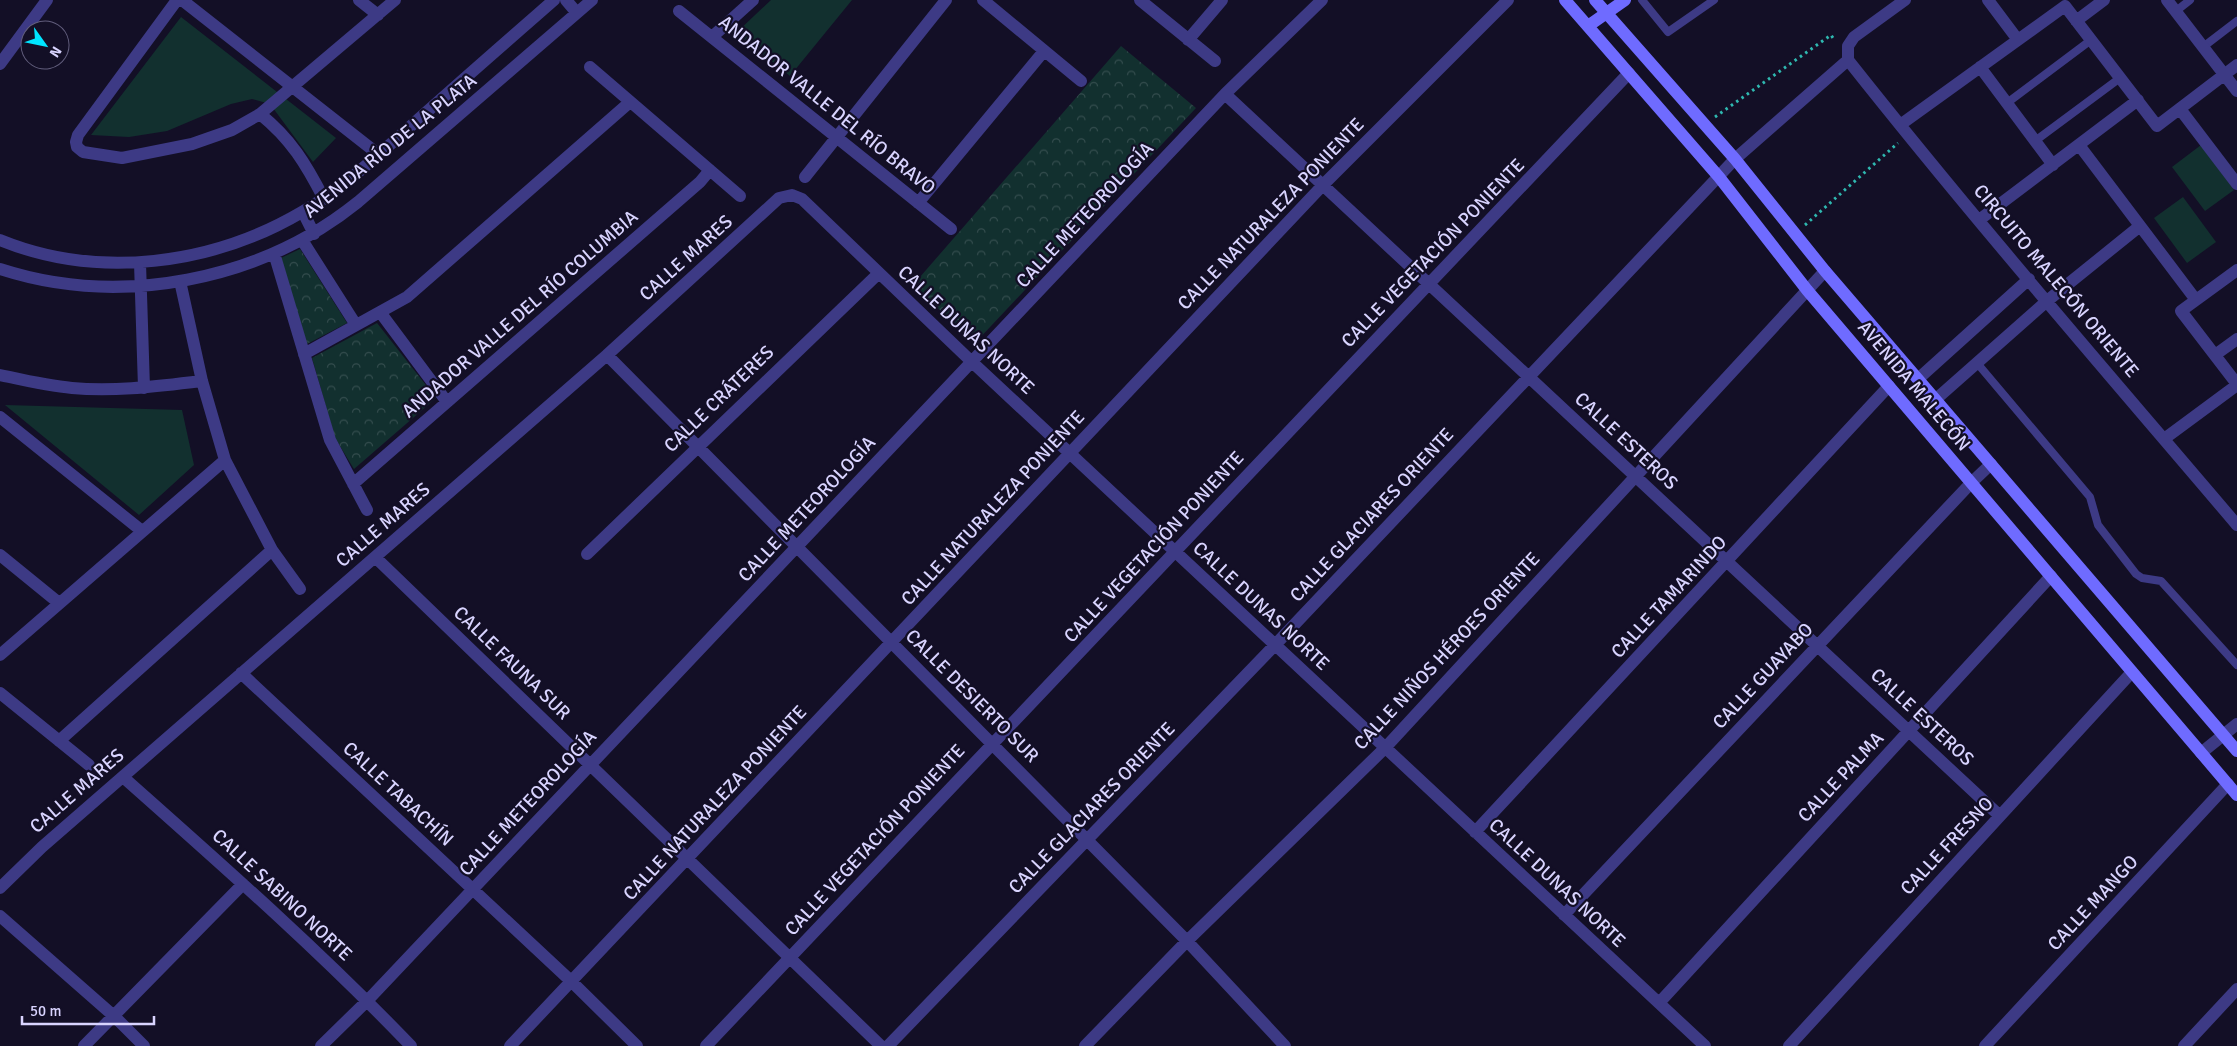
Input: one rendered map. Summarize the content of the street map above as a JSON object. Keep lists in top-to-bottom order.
{
  "streets": {
    "street": [
      "ANDADOR VALLE DEL RÍO BRAVO",
      "AVENIDA RÍO DE LA PLATA",
      "CALLE NATURALEZA PONIENTE",
      "CALLE METEOROLOGÍA",
      "CALLE VEGETACIÓN PONIENTE",
      "CALLE MARES",
      "CIRCUITO MALECÓN ORIENTE",
      "ANDADOR VALLE DEL RÍO COLUMBIA",
      "CALLE DUNAS NORTE",
      "AVENIDA MALECÓN",
      "CALLE CRÁTERES",
      "CALLE ESTEROS",
      "CALLE GLACIARES ORIENTE",
      "CALLE TAMARINDO",
      "CALLE NIÑOS HÉROES ORIENTE",
      "CALLE FAUNA SUR",
      "CALLE GUAYABO",
      "CALLE DESIERTO SUR",
      "CALLE PALMA",
      "CALLE TABACHÍN",
      "CALLE FRESNO",
      "CALLE SABINO NORTE",
      "CALLE MANGO"
    ]
  },
  "crossings": [
    ["CALLE NATURALEZA PONIENTE", "CALLE DUNAS NORTE"],
    ["CALLE NATURALEZA PONIENTE", "CALLE ESTEROS"],
    ["CALLE NATURALEZA PONIENTE", "CALLE FAUNA SUR"],
    ["CALLE NATURALEZA PONIENTE", "CALLE DESIERTO SUR"],
    ["CALLE NATURALEZA PONIENTE", "CALLE TABACHÍN"],
    ["CALLE METEOROLOGÍA", "CALLE DUNAS NORTE"],
    ["CALLE METEOROLOGÍA", "CALLE ESTEROS"],
    ["CALLE METEOROLOGÍA", "CALLE FAUNA SUR"],
    ["CALLE METEOROLOGÍA", "CALLE DESIERTO SUR"],
    ["CALLE METEOROLOGÍA", "CALLE TABACHÍN"],
    ["CALLE METEOROLOGÍA", "CALLE SABINO NORTE"],
    ["CALLE VEGETACIÓN PONIENTE", "CALLE DUNAS NORTE"],
    ["CALLE VEGETACIÓN PONIENTE", "AVENIDA MALECÓN"],
    ["CALLE VEGETACIÓN PONIENTE", "CALLE ESTEROS"],
    ["CALLE VEGETACIÓN PONIENTE", "CALLE FAUNA SUR"],
    ["CALLE VEGETACIÓN PONIENTE", "CALLE DESIERTO SUR"],
    ["CALLE MARES", "CALLE DUNAS NORTE"],
    ["CALLE MARES", "CALLE FAUNA SUR"],
    ["CALLE MARES", "CALLE DESIERTO SUR"],
    ["CALLE MARES", "CALLE TABACHÍN"],
    ["CALLE MARES", "CALLE SABINO NORTE"],
    ["CIRCUITO MALECÓN ORIENTE", "CALLE GLACIARES ORIENTE"],
    ["CALLE DUNAS NORTE", "CALLE CRÁTERES"],
    ["CALLE DUNAS NORTE", "CALLE GLACIARES ORIENTE"],
    ["CALLE DUNAS NORTE", "CALLE TAMARINDO"],
    ["CALLE DUNAS NORTE", "CALLE NIÑOS HÉROES ORIENTE"],
    ["CALLE DUNAS NORTE", "CALLE GUAYABO"],
    ["CALLE DUNAS NORTE", "CALLE PALMA"],
    ["AVENIDA MALECÓN", "CALLE GLACIARES ORIENTE"],
    ["AVENIDA MALECÓN", "CALLE TAMARINDO"],
    ["AVENIDA MALECÓN", "CALLE NIÑOS HÉROES ORIENTE"],
    ["AVENIDA MALECÓN", "CALLE GUAYABO"],
    ["AVENIDA MALECÓN", "CALLE PALMA"],
    ["AVENIDA MALECÓN", "CALLE FRESNO"],
    ["AVENIDA MALECÓN", "CALLE MANGO"],
    ["CALLE CRÁTERES", "CALLE DESIERTO SUR"],
    ["CALLE ESTEROS", "CALLE GLACIARES ORIENTE"],
    ["CALLE ESTEROS", "CALLE TAMARINDO"],
    ["CALLE ESTEROS", "CALLE NIÑOS HÉROES ORIENTE"],
    ["CALLE ESTEROS", "CALLE GUAYABO"],
    ["CALLE ESTEROS", "CALLE PALMA"],
    ["CALLE ESTEROS", "CALLE FRESNO"],
    ["CALLE GLACIARES ORIENTE", "CALLE DESIERTO SUR"],
    ["CALLE NIÑOS HÉROES ORIENTE", "CALLE DESIERTO SUR"]
  ],
  "scale_bar": "50 m",
  "north": "bottom right"
}
